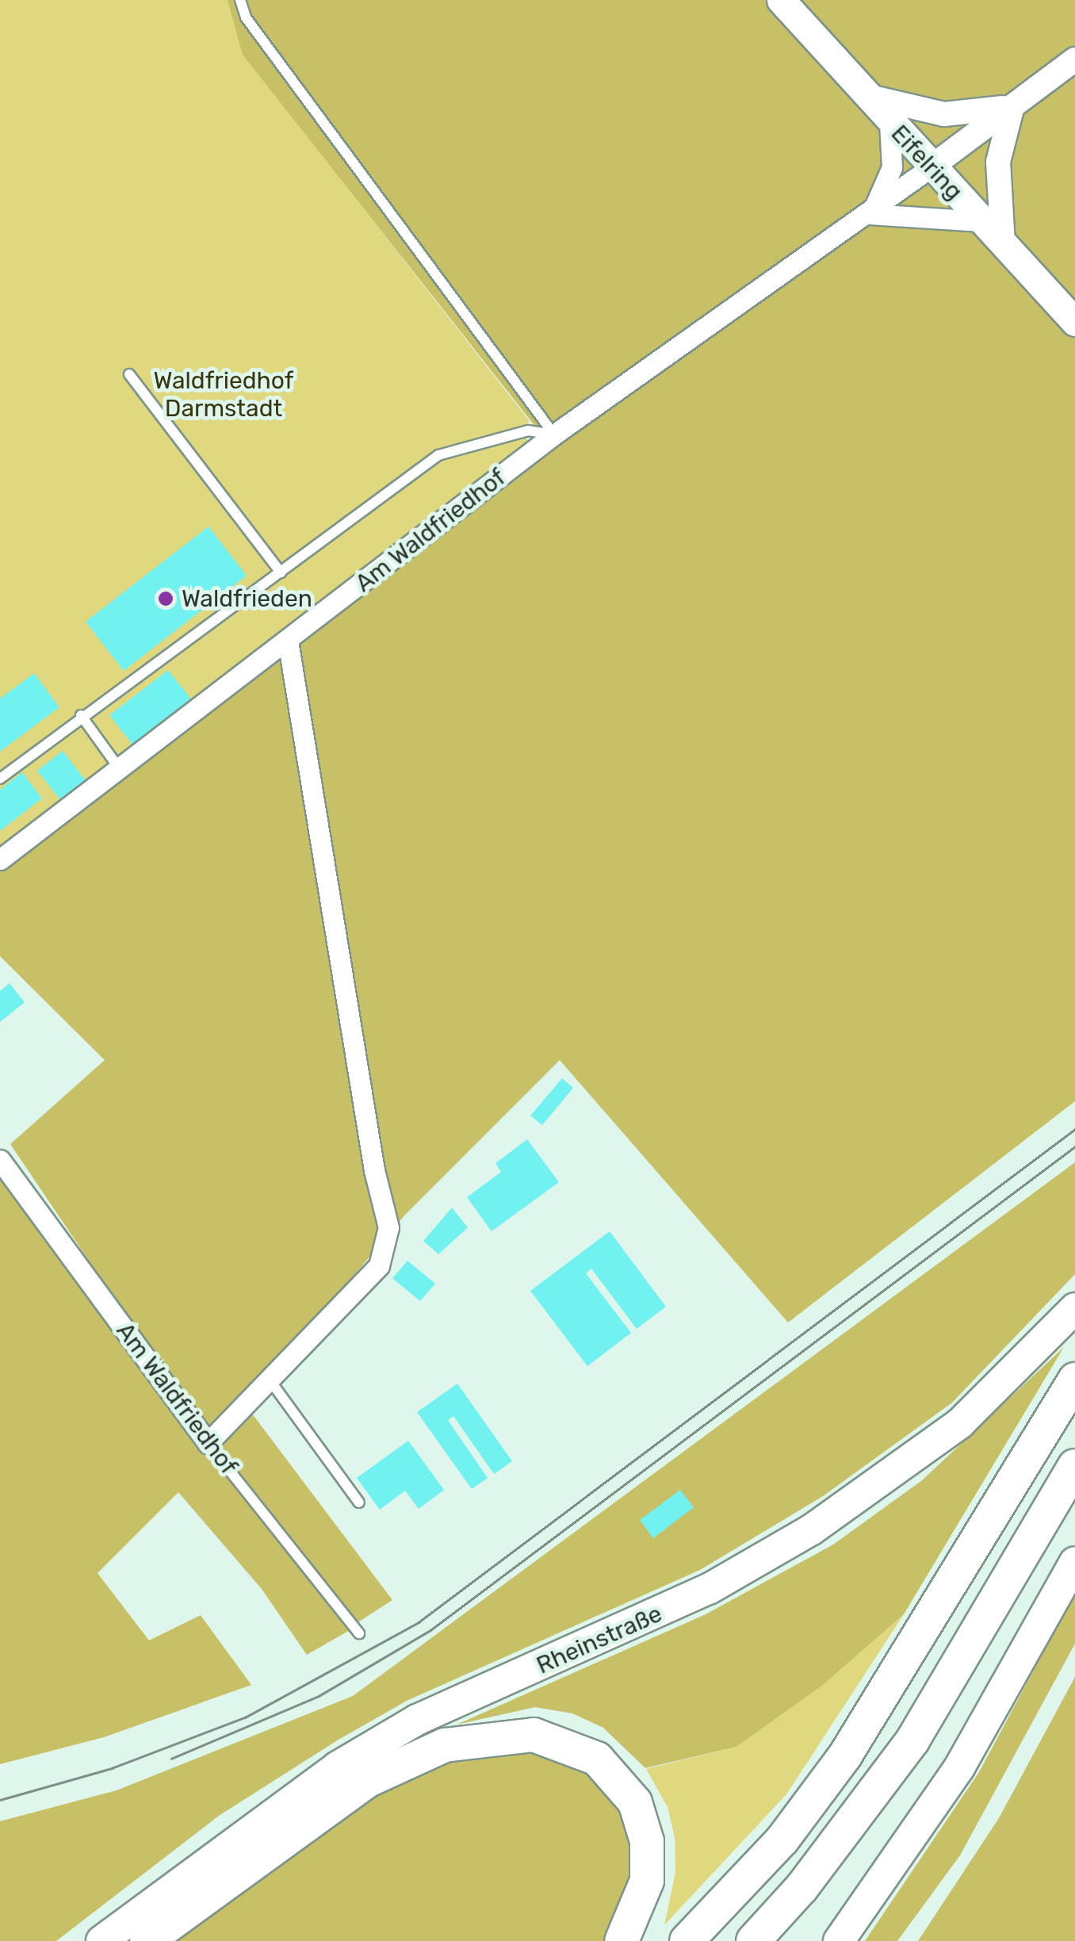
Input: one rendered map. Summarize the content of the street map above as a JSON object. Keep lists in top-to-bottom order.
{
  "streets": {
    "main road": ["Eifelring", "Rheinstraße"],
    "street": ["Am Waldfriedhof"]
  },
  "crossings": [
    ["Eifelring", "Am Waldfriedhof"]
  ],
  "parks": ["Waldfriedhof Darmstadt"],
  "places": ["Waldfrieden"]
}
